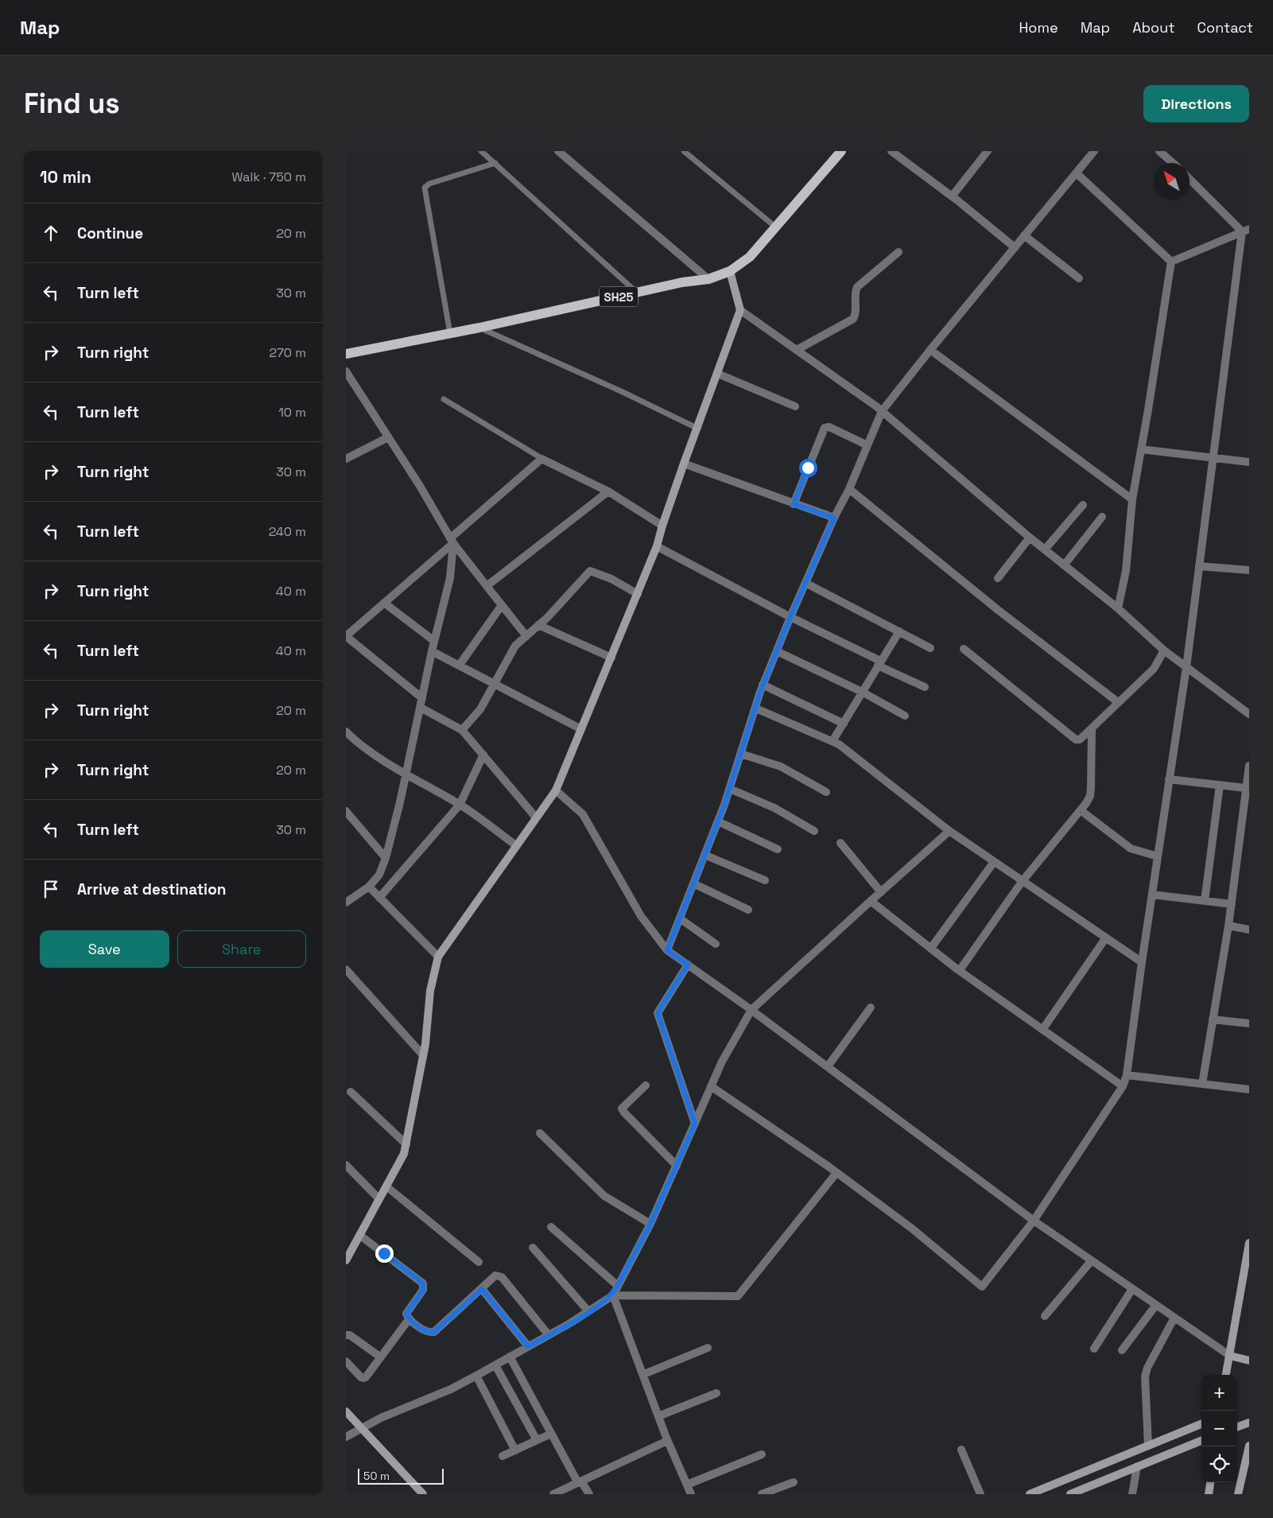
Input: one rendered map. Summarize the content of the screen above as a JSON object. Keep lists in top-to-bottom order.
{
  "streets": {
    "main road": ["SH25"]
  },
  "scale_bar": "50 m",
  "north": "top left",
  "page": {
    "header": "Map",
    "nav": [
      "Home",
      "Map",
      "About",
      "Contact"
    ],
    "buttons": [
      "Directions",
      ["Save", "Share"]
    ],
    "title": "Find us",
    "heading": ["10 min", "Walk · 750 m"],
    "list": [
      ["Continue", "20 m"],
      ["Turn left", "30 m"],
      ["Turn right", "270 m"],
      ["Turn left", "10 m"],
      ["Turn right", "30 m"],
      ["Turn left", "240 m"],
      ["Turn right", "40 m"],
      ["Turn left", "40 m"],
      ["Turn right", "20 m"],
      ["Turn right", "20 m"],
      ["Turn left", "30 m"],
      "Arrive at destination"
    ],
    "map_buttons": ["+", "−"],
    "scale": "50 m"
  }
}
